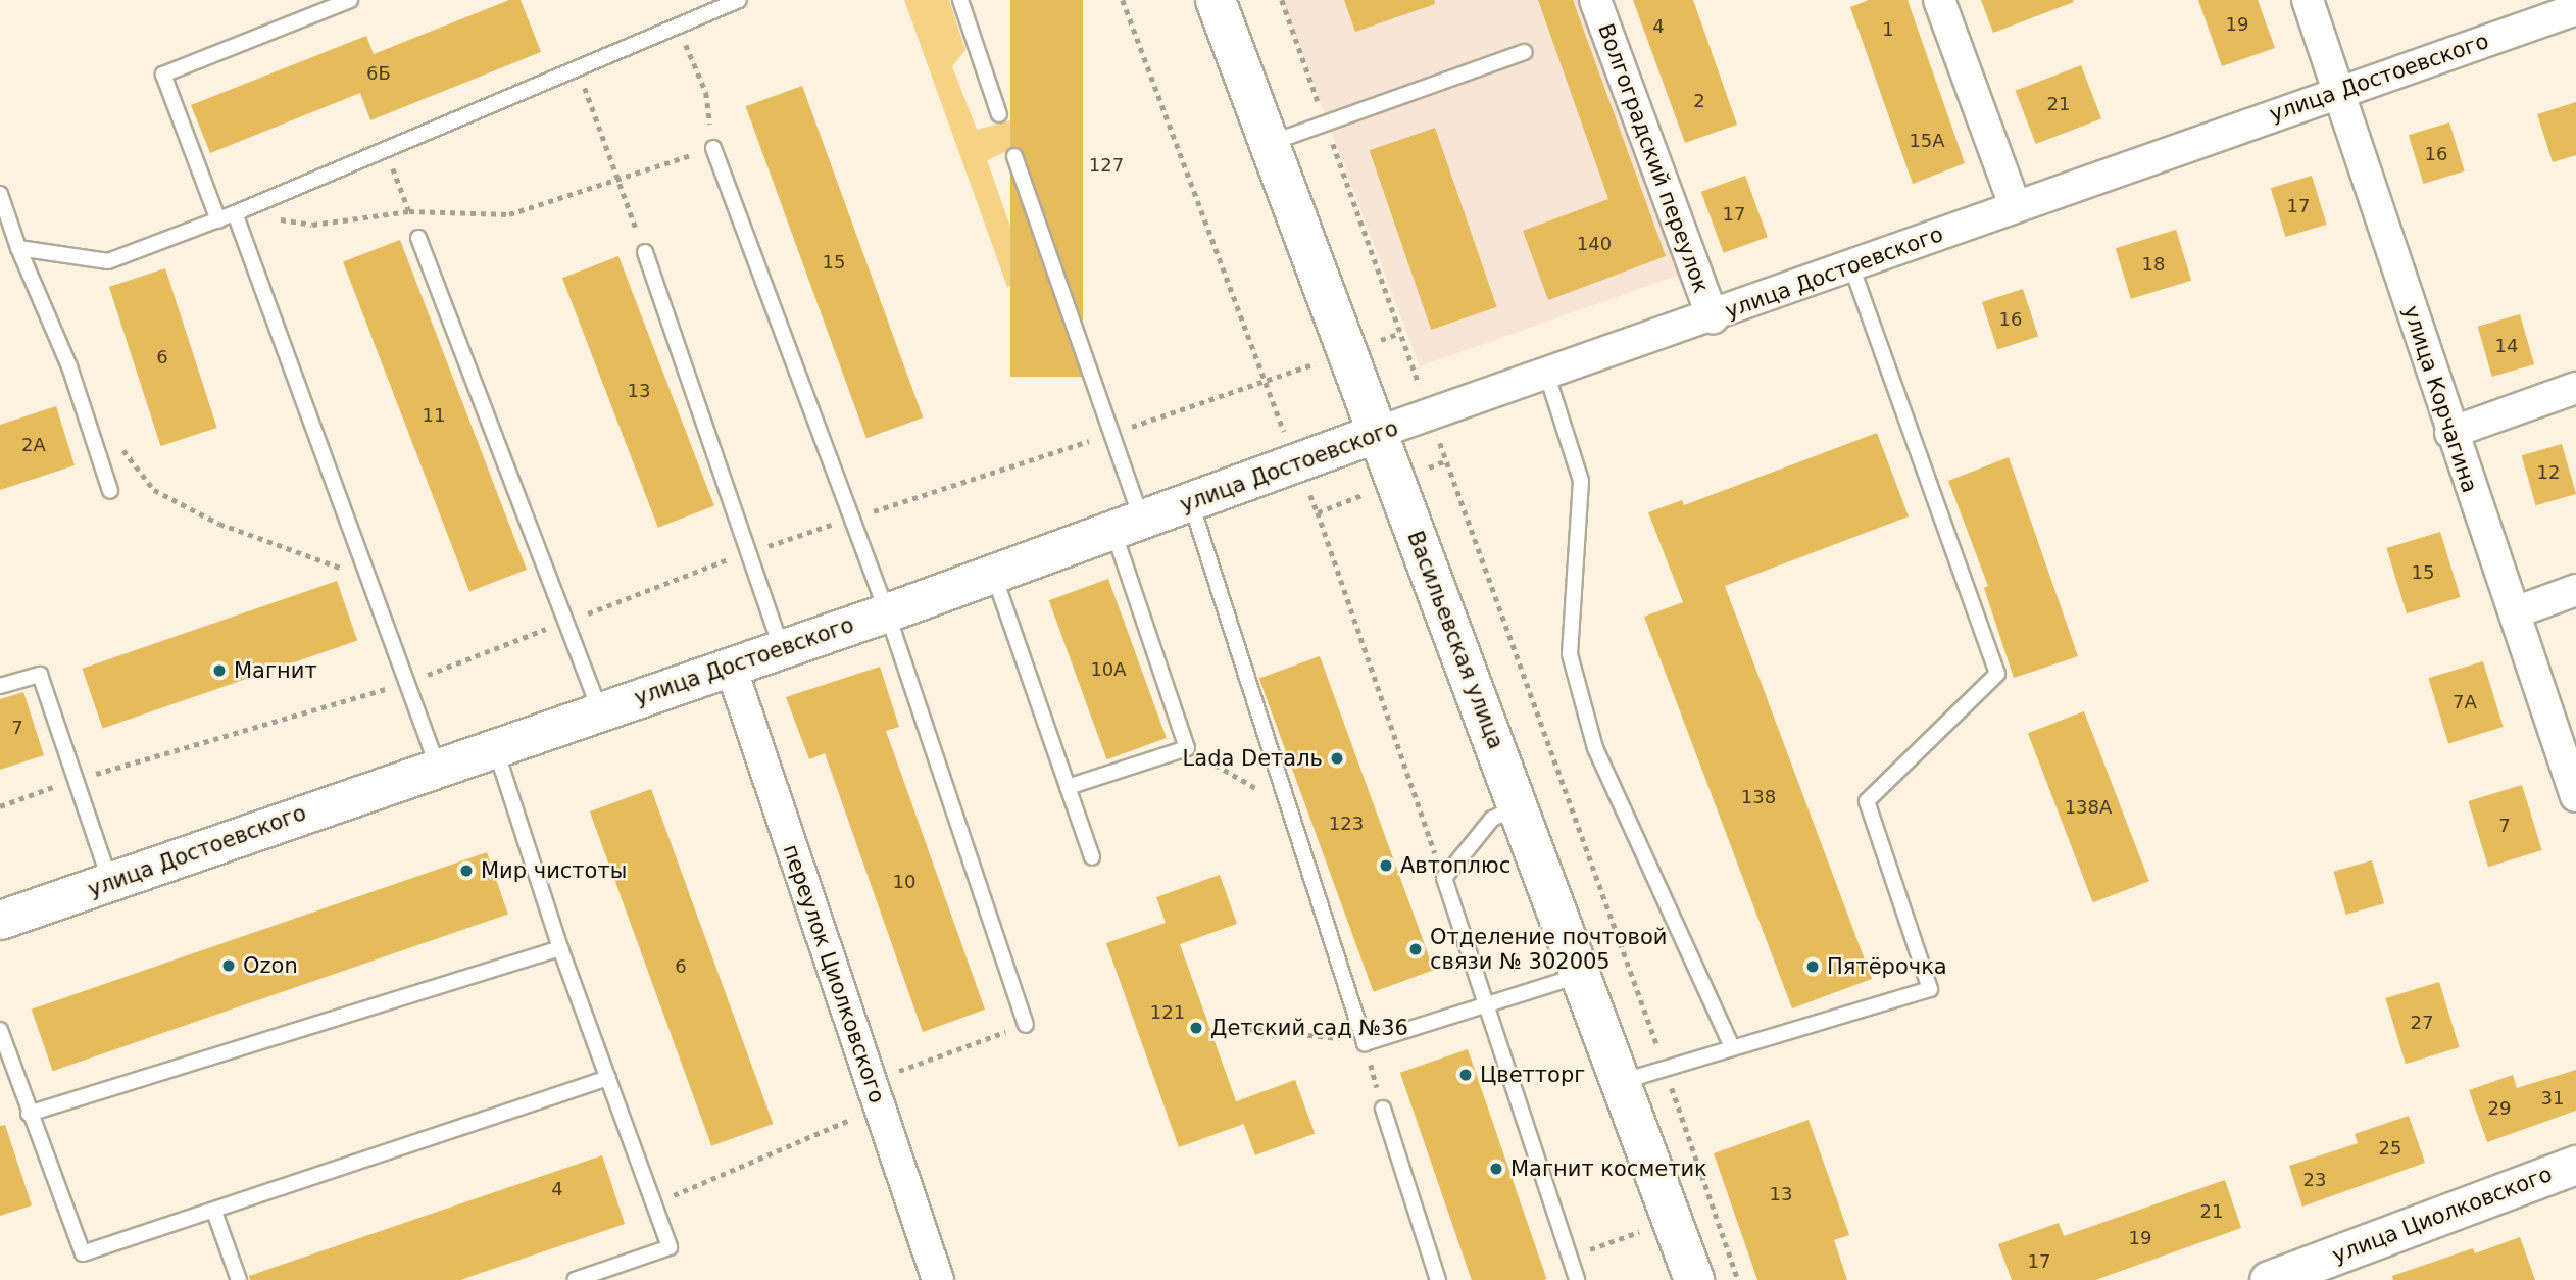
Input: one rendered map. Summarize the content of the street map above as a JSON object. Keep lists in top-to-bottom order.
{
  "streets": {
    "main road": ["Васильевская улица"],
    "street": [
      "улица Достоевского",
      "Волгоградский переулок",
      "улица Корчагина",
      "переулок Циолковского",
      "улица Циолковского"
    ]
  },
  "crossings": [
    ["улица Достоевского", "Волгоградский переулок"],
    ["улица Достоевского", "улица Корчагина"],
    ["улица Достоевского", "Васильевская улица"],
    ["улица Достоевского", "переулок Циолковского"]
  ],
  "places": [
    "Магнит",
    "Lada Dеталь",
    "Автоплюс",
    "Мир чистоты",
    "Отделение почтовой связи № 302005",
    "Ozon",
    "Пятёрочка",
    "Детский сад №36",
    "Цветторг",
    "Магнит косметик"
  ],
  "house_numbers": [
    "19",
    "4",
    "1",
    "6Б",
    "2",
    "21",
    "15А",
    "16",
    "127",
    "17",
    "17",
    "140",
    "15",
    "18",
    "16",
    "14",
    "6",
    "13",
    "11",
    "2А",
    "12",
    "15",
    "10А",
    "7А",
    "7",
    "138",
    "138А",
    "123",
    "7",
    "10",
    "6",
    "121",
    "27",
    "31",
    "29",
    "25",
    "23",
    "4",
    "13",
    "21",
    "19",
    "17"
  ]
}
